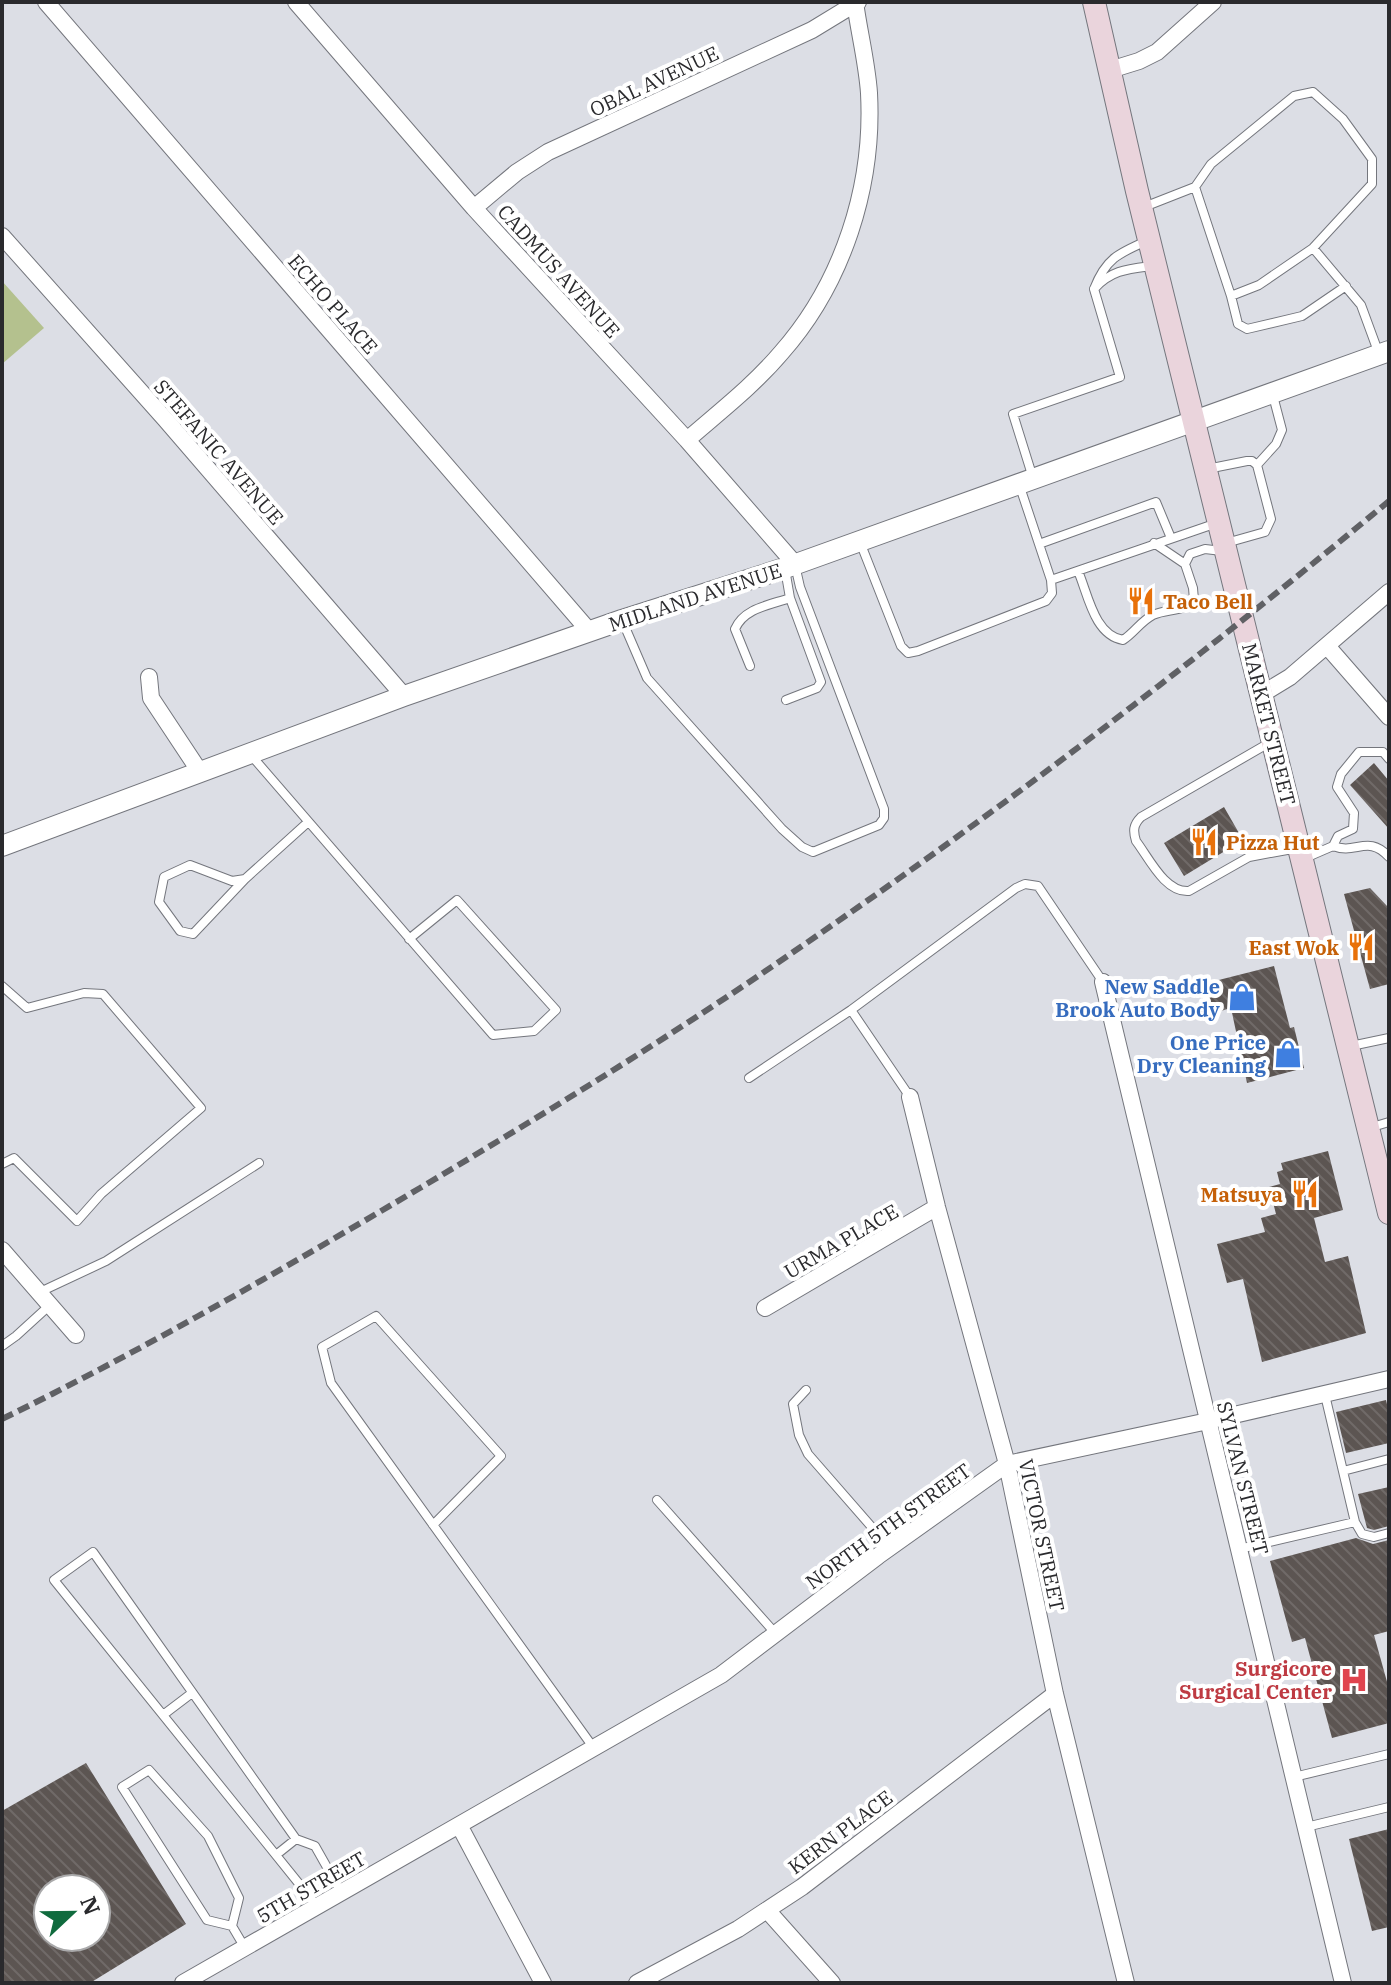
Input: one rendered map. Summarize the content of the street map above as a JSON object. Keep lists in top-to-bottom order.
{
  "streets": {
    "main road": ["MARKET STREET"],
    "street": [
      "OBAL AVENUE",
      "CADMUS AVENUE",
      "ECHO PLACE",
      "STEFANIC AVENUE",
      "MIDLAND AVENUE",
      "URMA PLACE",
      "SYLVAN STREET",
      "NORTH 5TH STREET",
      "VICTOR STREET",
      "KERN PLACE",
      "5TH STREET"
    ]
  },
  "crossings": [
    ["OBAL AVENUE", "CADMUS AVENUE"],
    ["CADMUS AVENUE", "MIDLAND AVENUE"],
    ["ECHO PLACE", "MIDLAND AVENUE"],
    ["STEFANIC AVENUE", "MIDLAND AVENUE"],
    ["MIDLAND AVENUE", "MARKET STREET"],
    ["URMA PLACE", "VICTOR STREET"],
    ["SYLVAN STREET", "NORTH 5TH STREET"],
    ["NORTH 5TH STREET", "VICTOR STREET"],
    ["NORTH 5TH STREET", "5TH STREET"],
    ["VICTOR STREET", "KERN PLACE"]
  ],
  "places": {
    "restaurant": [
      "Taco Bell",
      "Pizza Hut",
      "East Wok",
      "Matsuya"
    ],
    "shop": ["New Saddle Brook Auto Body", "One Price Dry Cleaning"],
    "hospital": ["Surgicore Surgical Center"]
  },
  "north": "right"
}
